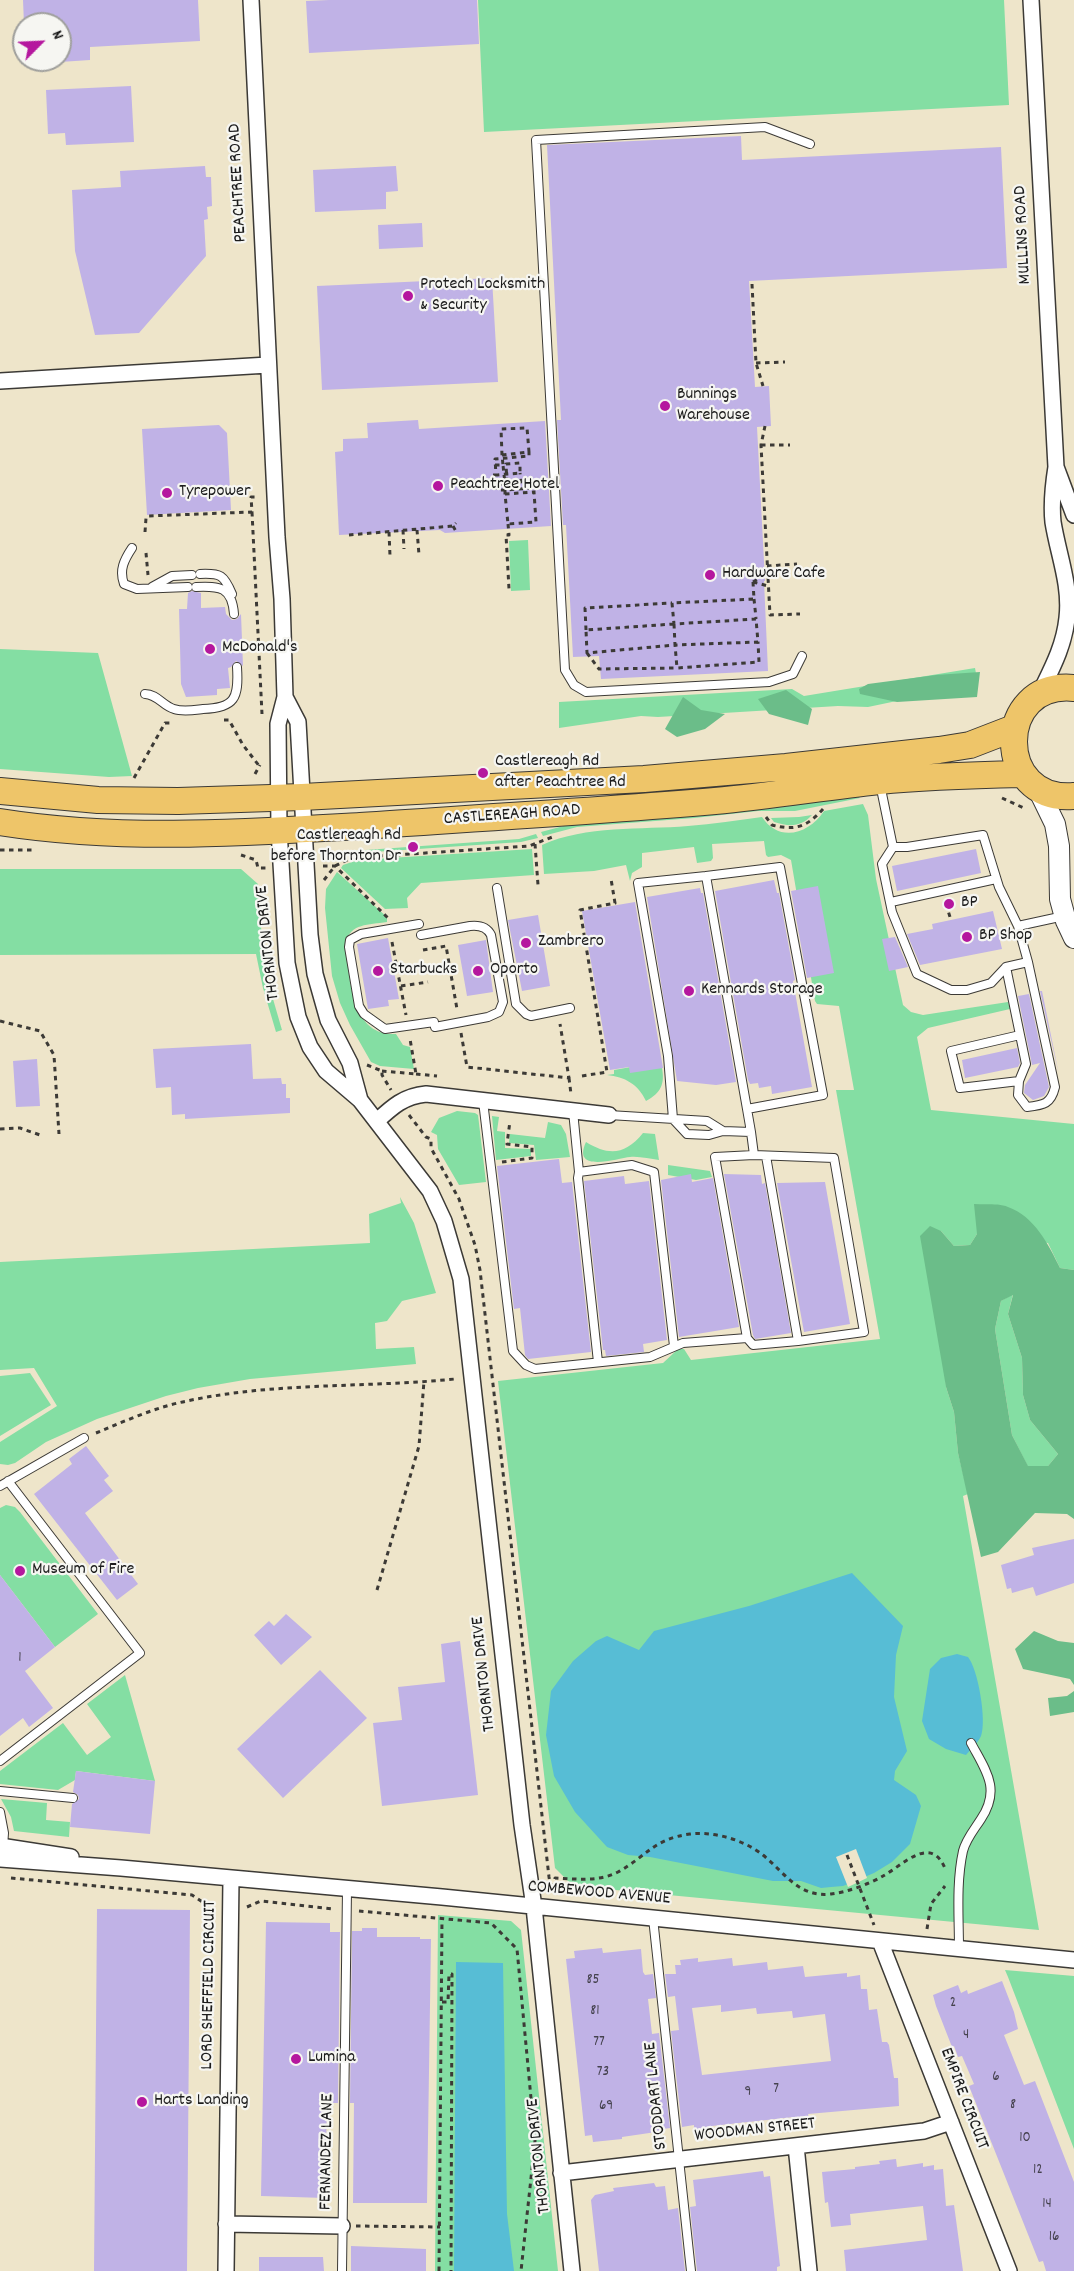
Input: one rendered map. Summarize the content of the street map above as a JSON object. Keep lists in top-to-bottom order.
{
  "streets": {
    "main road": ["CASTLEREAGH ROAD"],
    "street": [
      "PEACHTREE ROAD",
      "MULLINS ROAD",
      "THORNTON DRIVE",
      "COMBEWOOD AVENUE",
      "LORD SHEFFIELD CIRCUIT",
      "EMPIRE CIRCUIT",
      "WOODMAN STREET"
    ],
    "lane": ["STODDART LANE", "FERNANDEZ LANE"]
  },
  "crossings": [
    ["PEACHTREE ROAD", "CASTLEREAGH ROAD"],
    ["PEACHTREE ROAD", "THORNTON DRIVE"],
    ["CASTLEREAGH ROAD", "THORNTON DRIVE"],
    ["THORNTON DRIVE", "COMBEWOOD AVENUE"],
    ["THORNTON DRIVE", "WOODMAN STREET"],
    ["COMBEWOOD AVENUE", "LORD SHEFFIELD CIRCUIT"],
    ["COMBEWOOD AVENUE", "STODDART LANE"],
    ["COMBEWOOD AVENUE", "EMPIRE CIRCUIT"],
    ["COMBEWOOD AVENUE", "FERNANDEZ LANE"],
    ["STODDART LANE", "WOODMAN STREET"],
    ["EMPIRE CIRCUIT", "WOODMAN STREET"]
  ],
  "places": [
    "Protech Locksmith & Security",
    "Bunnings Warehouse",
    "Peachtree Hotel",
    "Tyrepower",
    "Hardware Cafe",
    "McDonald's",
    "Castlereagh Rd after Peachtree Rd",
    "Castlereagh Rd before Thornton Dr",
    "BP",
    "BP Shop",
    "Zambrero",
    "Starbucks",
    "Oporto",
    "Kennards Storage",
    "Museum of Fire",
    "Lumina",
    "Harts Landing"
  ],
  "house_numbers": [
    "1",
    "85",
    "2",
    "81",
    "4",
    "77",
    "73",
    "6",
    "7",
    "9",
    "8",
    "69",
    "10",
    "12",
    "14",
    "16"
  ],
  "north": "top right"
}
